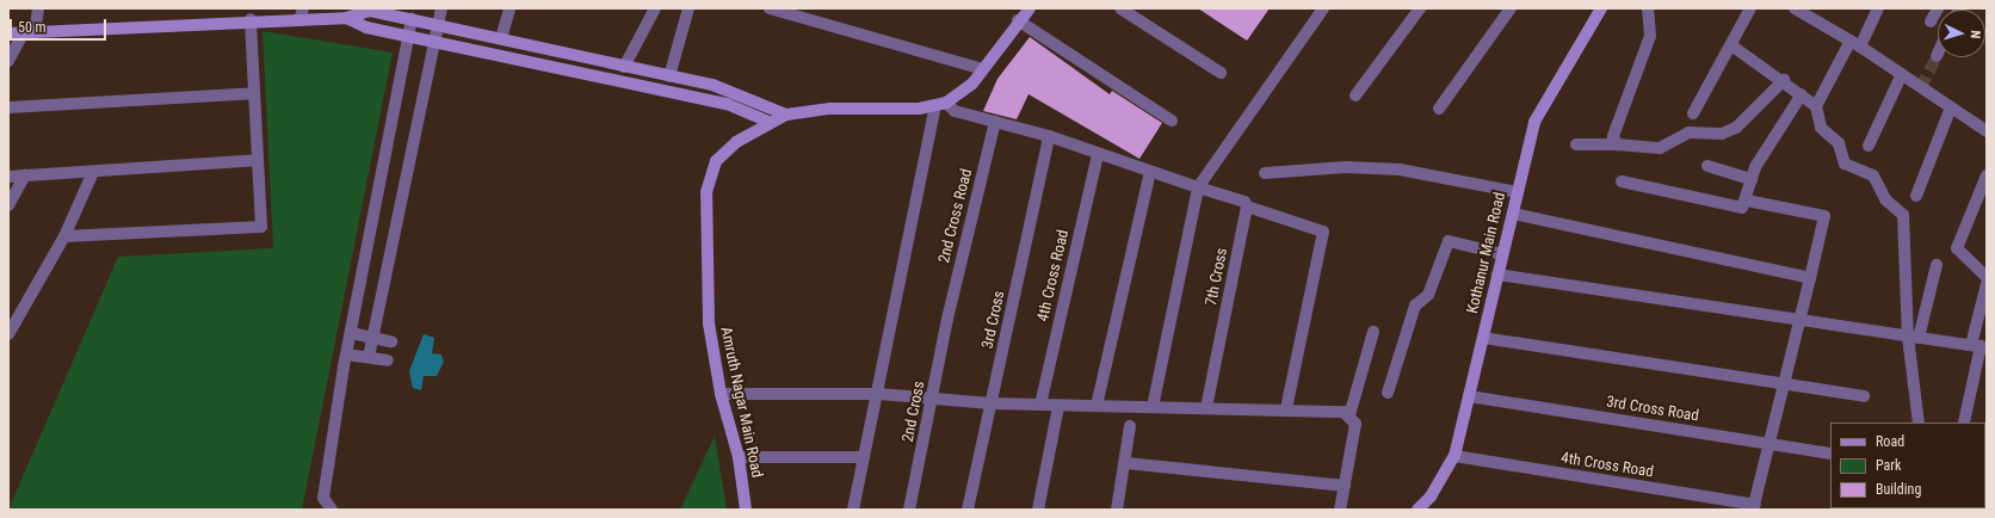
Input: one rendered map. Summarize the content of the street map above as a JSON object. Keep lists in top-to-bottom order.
{
  "streets": {
    "street": [
      "2nd Cross Road",
      "Kothanur Main Road",
      "4th Cross Road",
      "7th Cross",
      "3rd Cross",
      "Amruth Nagar Main Road",
      "3rd Cross Road",
      "2nd Cross"
    ]
  },
  "crossings": [
    ["2nd Cross Road", "2nd Cross"],
    ["Kothanur Main Road", "4th Cross Road"],
    ["Kothanur Main Road", "3rd Cross Road"]
  ],
  "legend": ["Road", "Park", "Building"],
  "scale_bar": "50 m",
  "north": "right"
}
